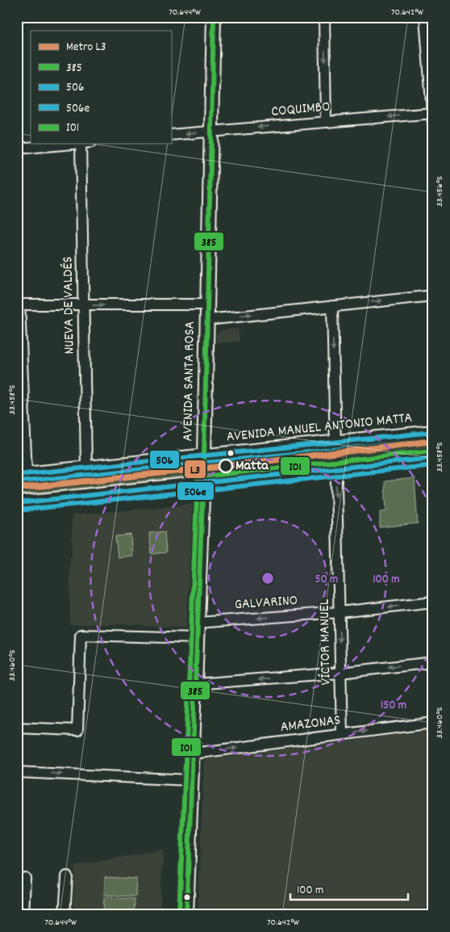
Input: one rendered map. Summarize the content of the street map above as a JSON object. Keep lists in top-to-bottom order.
{
  "streets": {
    "main road": ["AVENIDA SANTA ROSA", "AVENIDA MANUEL ANTONIO MATTA"],
    "street": [
      "COQUIMBO",
      "NUEVA DE VALDÉS",
      "GALVARINO",
      "VÍCTOR MANUEL",
      "AMAZONAS"
    ]
  },
  "crossings": [
    ["COQUIMBO", "AVENIDA SANTA ROSA"],
    ["NUEVA DE VALDÉS", "AVENIDA MANUEL ANTONIO MATTA"],
    ["AVENIDA SANTA ROSA", "AVENIDA MANUEL ANTONIO MATTA"],
    ["AVENIDA SANTA ROSA", "GALVARINO"],
    ["AVENIDA SANTA ROSA", "AMAZONAS"],
    ["AVENIDA MANUEL ANTONIO MATTA", "VÍCTOR MANUEL"],
    ["GALVARINO", "VÍCTOR MANUEL"],
    ["VÍCTOR MANUEL", "AMAZONAS"]
  ],
  "one_way": ["COQUIMBO", "VÍCTOR MANUEL"],
  "places": ["Matta"],
  "lines": [
    "transit line 385",
    "transit line 506",
    "transit line 506e",
    "metro line L3",
    "transit line I01"
  ],
  "legend": [
    "Metro L3",
    "385",
    "506",
    "506e",
    "I01"
  ],
  "scale_bar": "100 m",
  "coordinates": [
    "70.644°W",
    "70.642°W",
    "33.456°S",
    "33.458°S",
    "33.460°S"
  ],
  "rings": ["50 m", "100 m", "150 m"]
}
